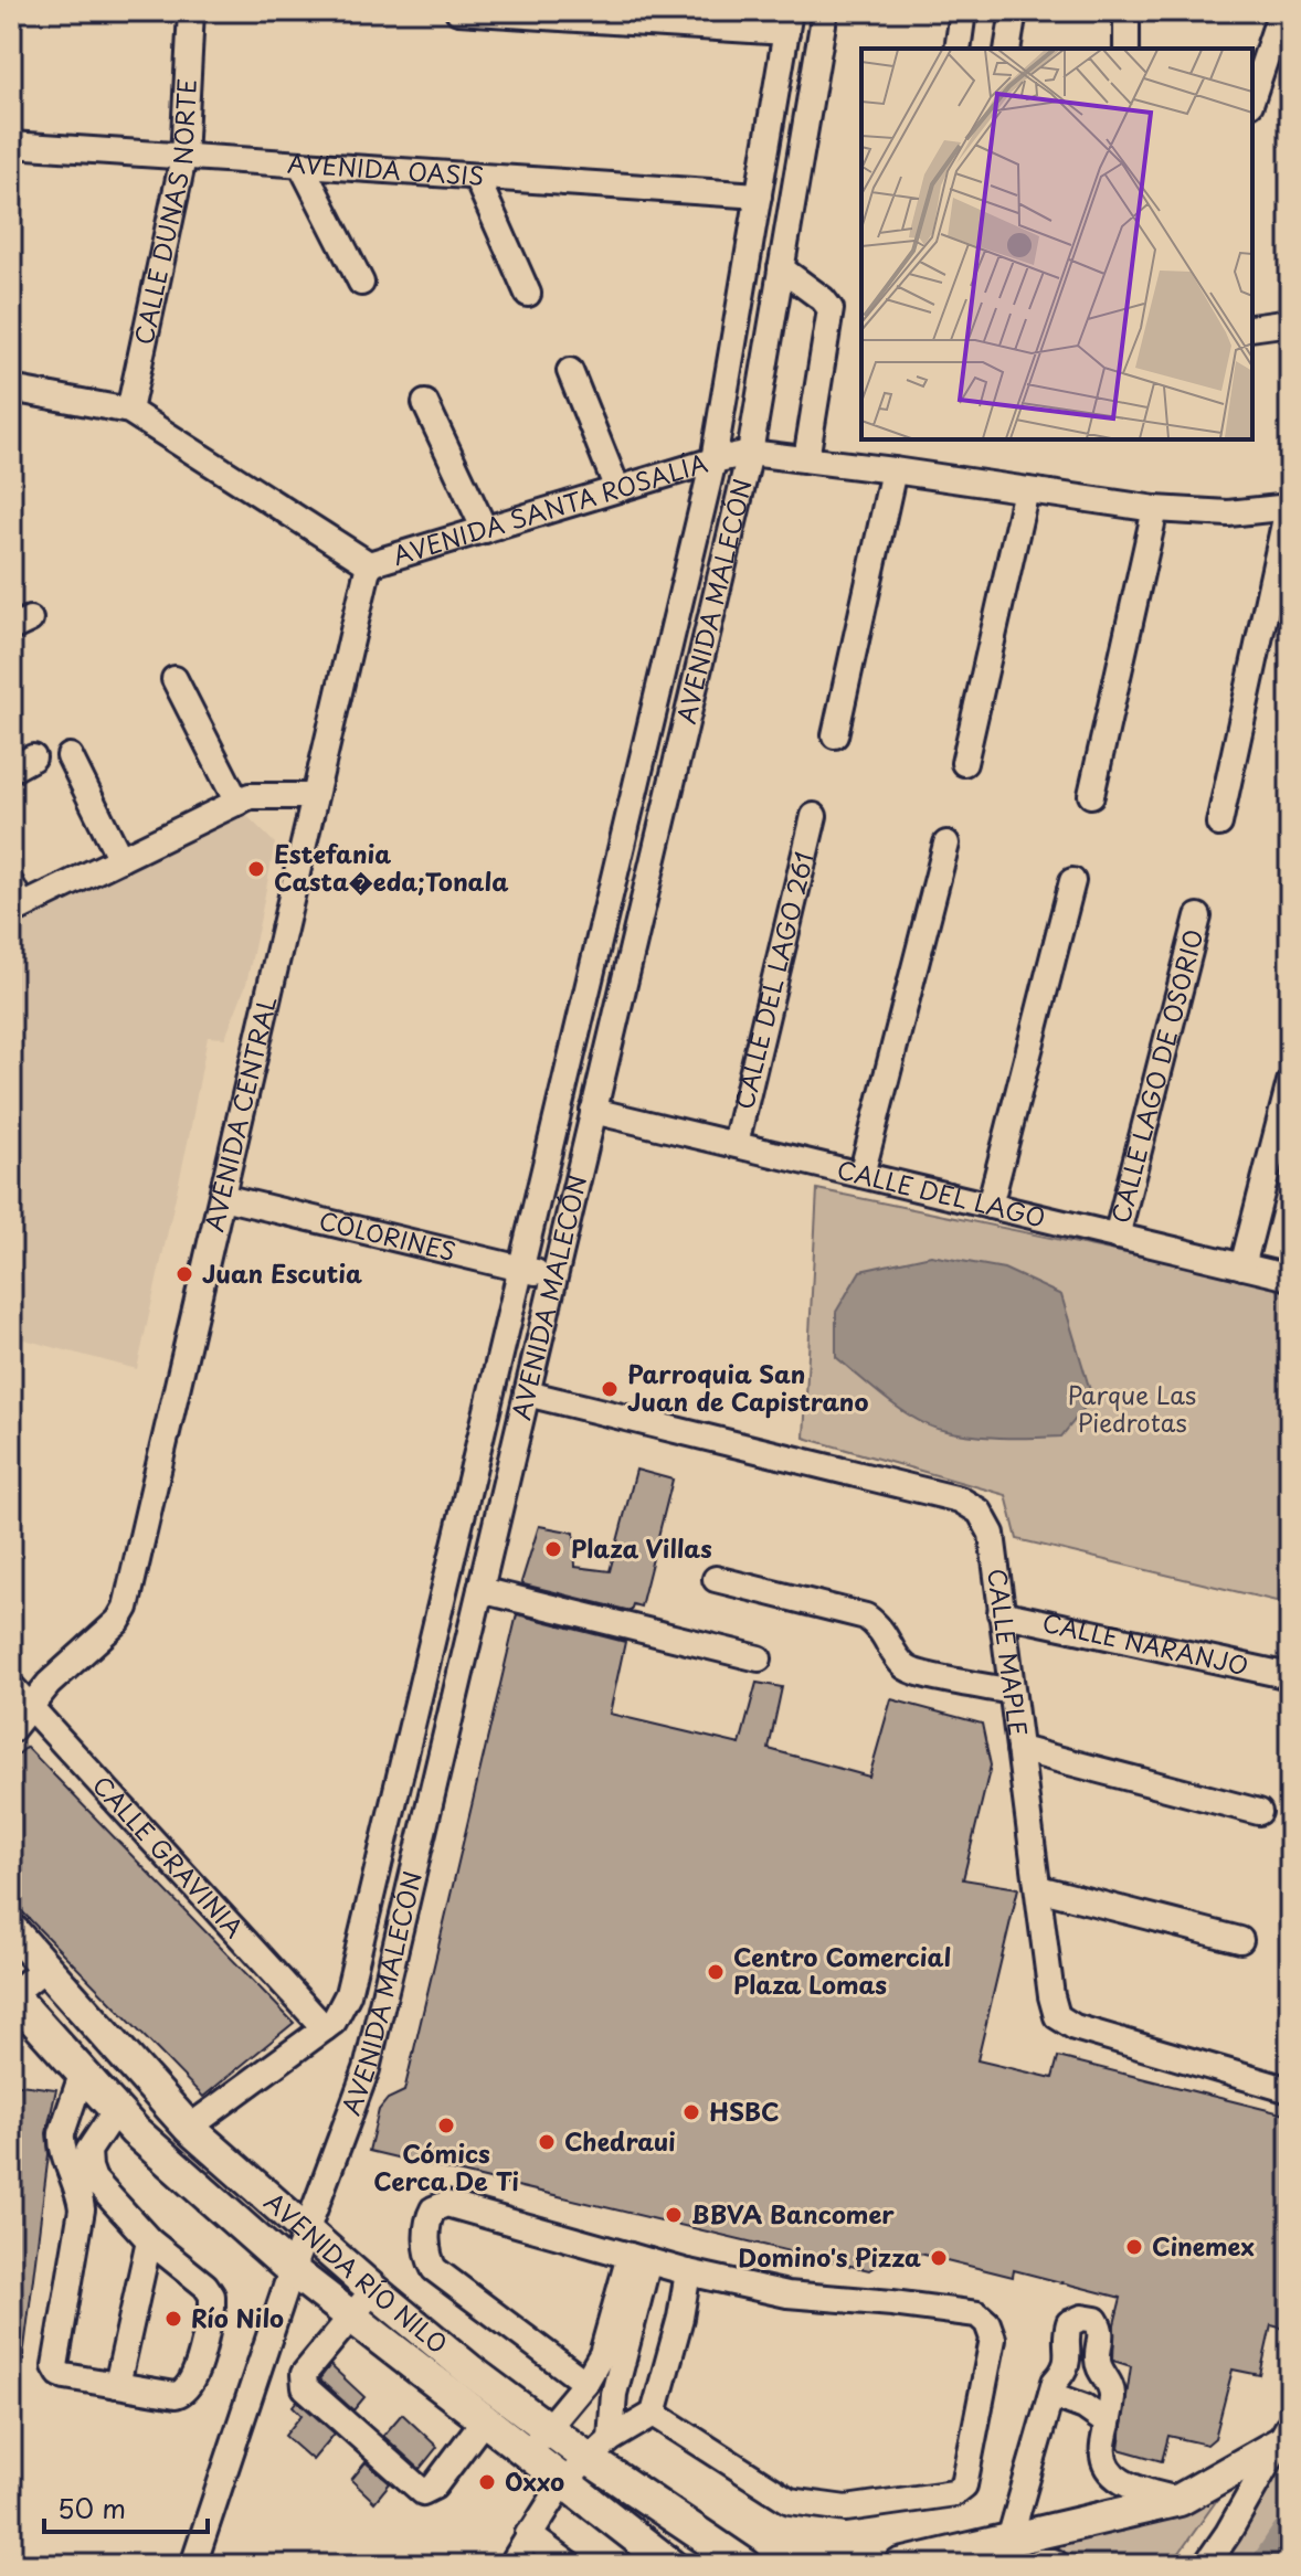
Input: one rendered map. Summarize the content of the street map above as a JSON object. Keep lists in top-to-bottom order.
{
  "streets": {
    "main road": ["AVENIDA RÍO NILO"],
    "street": [
      "AVENIDA OASIS",
      "CALLE DUNAS NORTE",
      "AVENIDA SANTA ROSALÍA",
      "AVENIDA MALECÓN",
      "CALLE DEL LAGO 261",
      "CALLE LAGO DE OSORIO",
      "AVENIDA CENTRAL",
      "CALLE DEL LAGO",
      "COLORINES",
      "CALLE NARANJO",
      "CALLE MAPLE",
      "CALLE GRAVINIA"
    ]
  },
  "crossings": [
    ["AVENIDA OASIS", "CALLE DUNAS NORTE"],
    ["AVENIDA OASIS", "AVENIDA MALECÓN"],
    ["CALLE DUNAS NORTE", "AVENIDA SANTA ROSALÍA"],
    ["AVENIDA SANTA ROSALÍA", "AVENIDA MALECÓN"],
    ["AVENIDA SANTA ROSALÍA", "AVENIDA CENTRAL"],
    ["AVENIDA MALECÓN", "CALLE DEL LAGO"],
    ["AVENIDA MALECÓN", "COLORINES"],
    ["AVENIDA MALECÓN", "CALLE MAPLE"],
    ["AVENIDA MALECÓN", "CALLE GRAVINIA"],
    ["AVENIDA MALECÓN", "AVENIDA RÍO NILO"],
    ["CALLE DEL LAGO 261", "CALLE DEL LAGO"],
    ["CALLE LAGO DE OSORIO", "CALLE DEL LAGO"],
    ["AVENIDA CENTRAL", "COLORINES"],
    ["AVENIDA CENTRAL", "CALLE GRAVINIA"],
    ["CALLE NARANJO", "CALLE MAPLE"]
  ],
  "parks": ["Parque Las Piedrotas"],
  "places": [
    "Estefania Casta�eda;Tonala",
    "Juan Escutia",
    "Parroquia San Juan de Capistrano",
    "Plaza Villas",
    "Centro Comercial Plaza Lomas",
    "HSBC",
    "Cómics Cerca De Ti",
    "Chedraui",
    "BBVA Bancomer",
    "Cinemex",
    "Domino's Pizza",
    "Río Nilo",
    "Oxxo"
  ],
  "scale_bar": "50 m"
}
